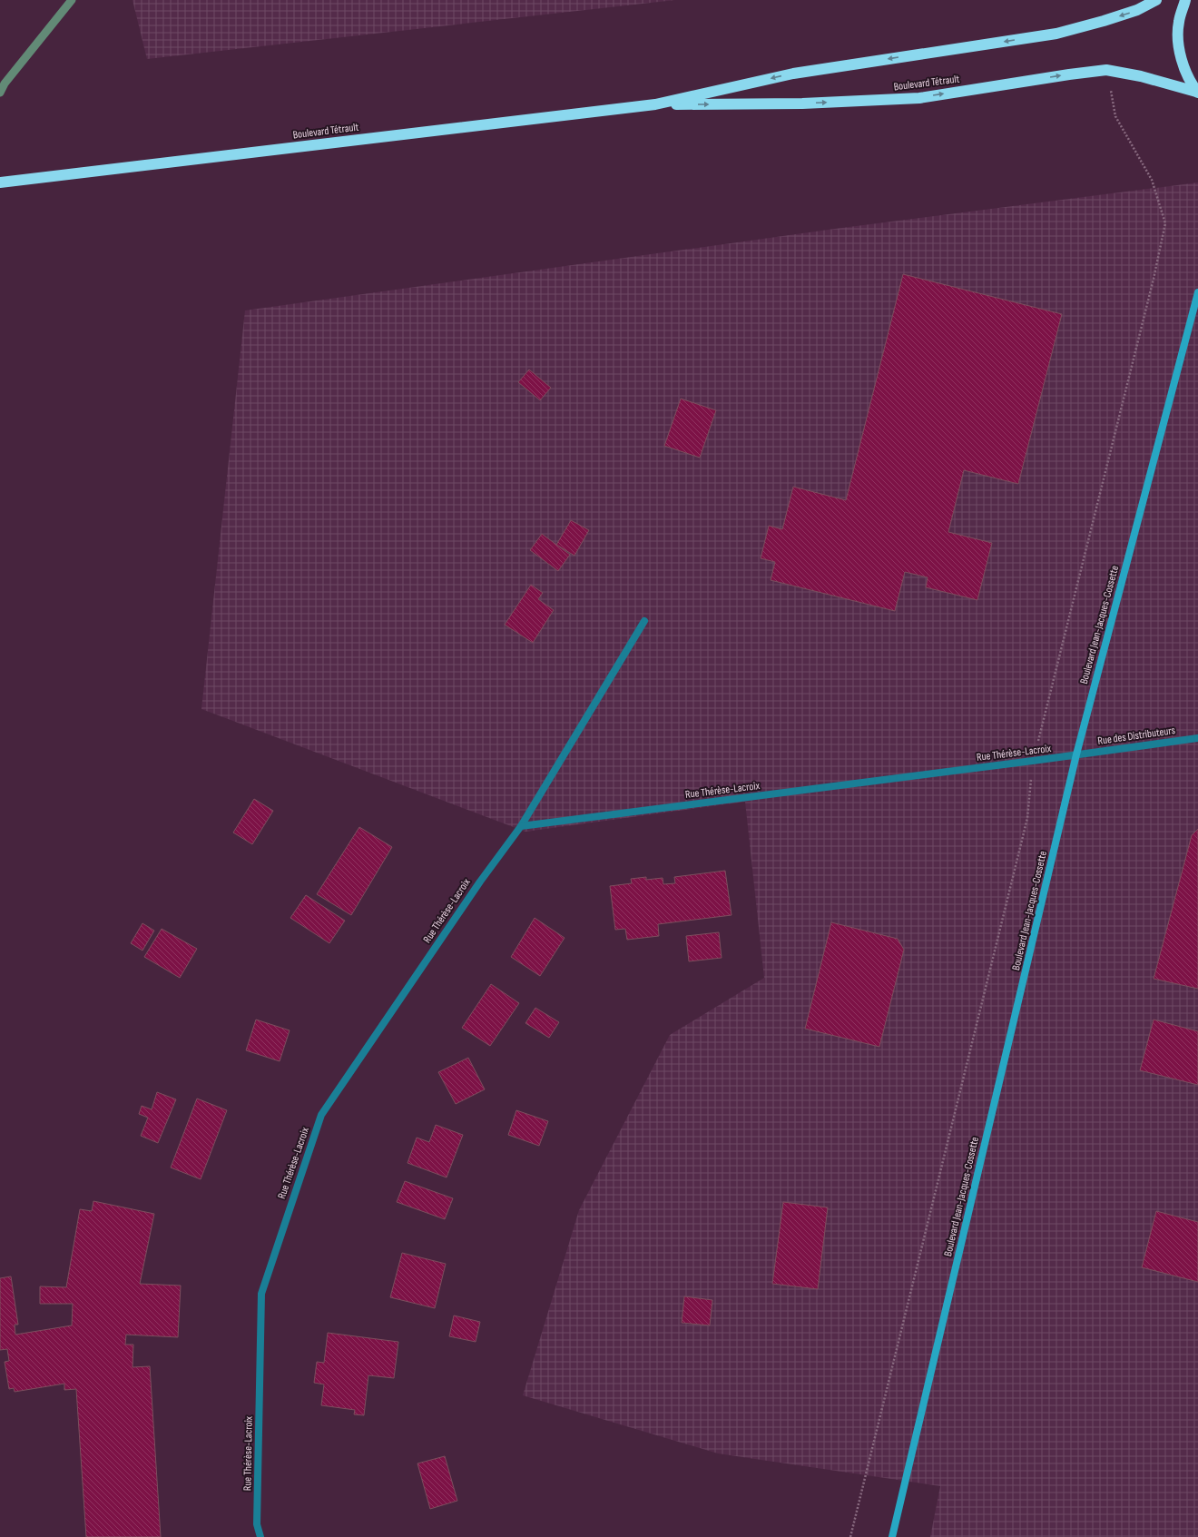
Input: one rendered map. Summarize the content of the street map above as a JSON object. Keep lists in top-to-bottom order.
{
  "streets": {
    "highway": ["Boulevard Tétrault"],
    "main road": ["Boulevard Jean-Jacques-Cossette"],
    "street": ["Rue des Distributeurs", "Rue Thérèse-Lacroix"]
  },
  "crossings": [
    ["Boulevard Jean-Jacques-Cossette", "Rue des Distributeurs"],
    ["Boulevard Jean-Jacques-Cossette", "Rue Thérèse-Lacroix"],
    ["Rue des Distributeurs", "Rue Thérèse-Lacroix"]
  ]
}
